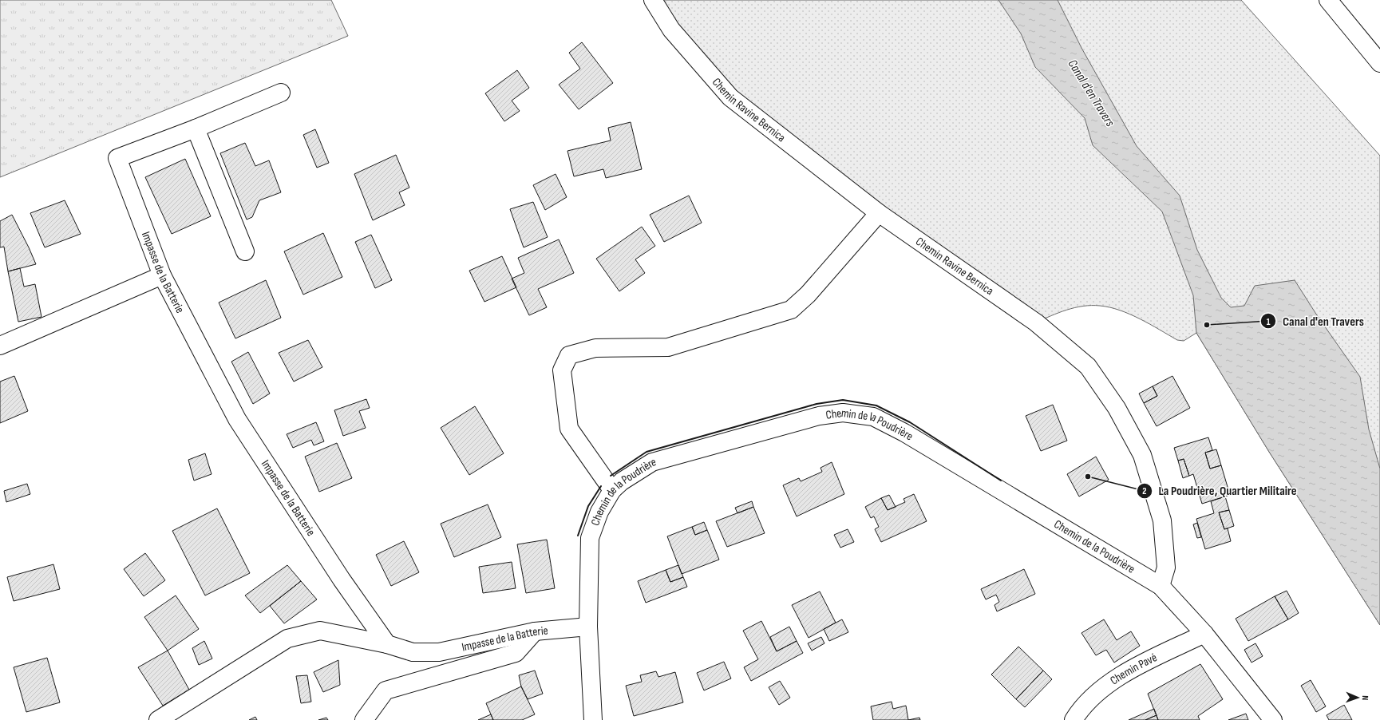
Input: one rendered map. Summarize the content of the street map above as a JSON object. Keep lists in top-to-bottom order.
{
  "streets": {
    "main road": [
      "Chemin Ravine Bernica",
      "Impasse de la Batterie",
      "Chemin de la Poudrière",
      "Chemin Pavé"
    ]
  },
  "crossings": [
    ["Chemin Ravine Bernica", "Chemin de la Poudrière"],
    ["Impasse de la Batterie", "Chemin de la Poudrière"],
    ["Chemin de la Poudrière", "Chemin Pavé"]
  ],
  "water": ["Canal d'en Travers"],
  "places": ["Canal d'en Travers", "La Poudrière, Quartier Militaire"],
  "north": "right"
}
